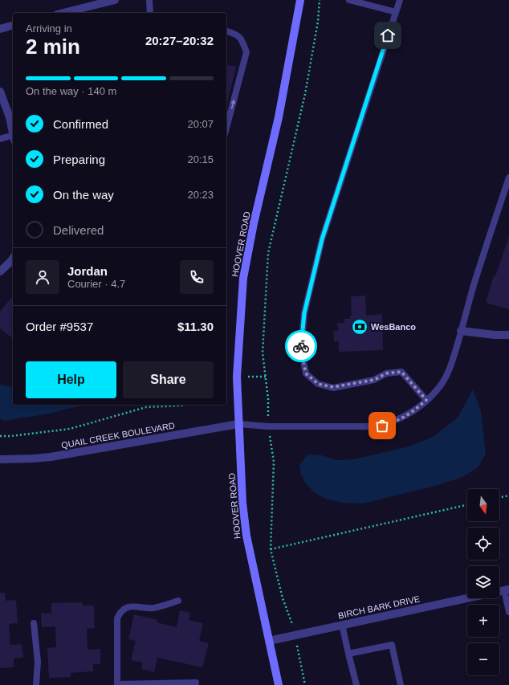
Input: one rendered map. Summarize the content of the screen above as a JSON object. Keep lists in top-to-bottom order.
{
  "streets": {
    "main road": ["HOOVER ROAD"],
    "street": ["QUAIL CREEK BOULEVARD", "BIRCH BARK DRIVE"]
  },
  "crossings": [
    ["HOOVER ROAD", "QUAIL CREEK BOULEVARD"],
    ["HOOVER ROAD", "BIRCH BARK DRIVE"]
  ],
  "places": {
    "bank": ["WesBanco"]
  },
  "north": "bottom",
  "page": {
    "heading": ["2 min", "Arriving in", "20:27–20:32"],
    "panel": [
      "Jordan",
      "Courier · 4.7",
      "Order #9537",
      "$11.30"
    ],
    "bar": "On the way · 140 m",
    "list": [
      ["Confirmed", "20:07"],
      ["Preparing", "20:15"],
      ["On the way", "20:23"],
      "Delivered"
    ],
    "buttons": ["Help", "Share"],
    "map_buttons": ["+", "−"]
  }
}
